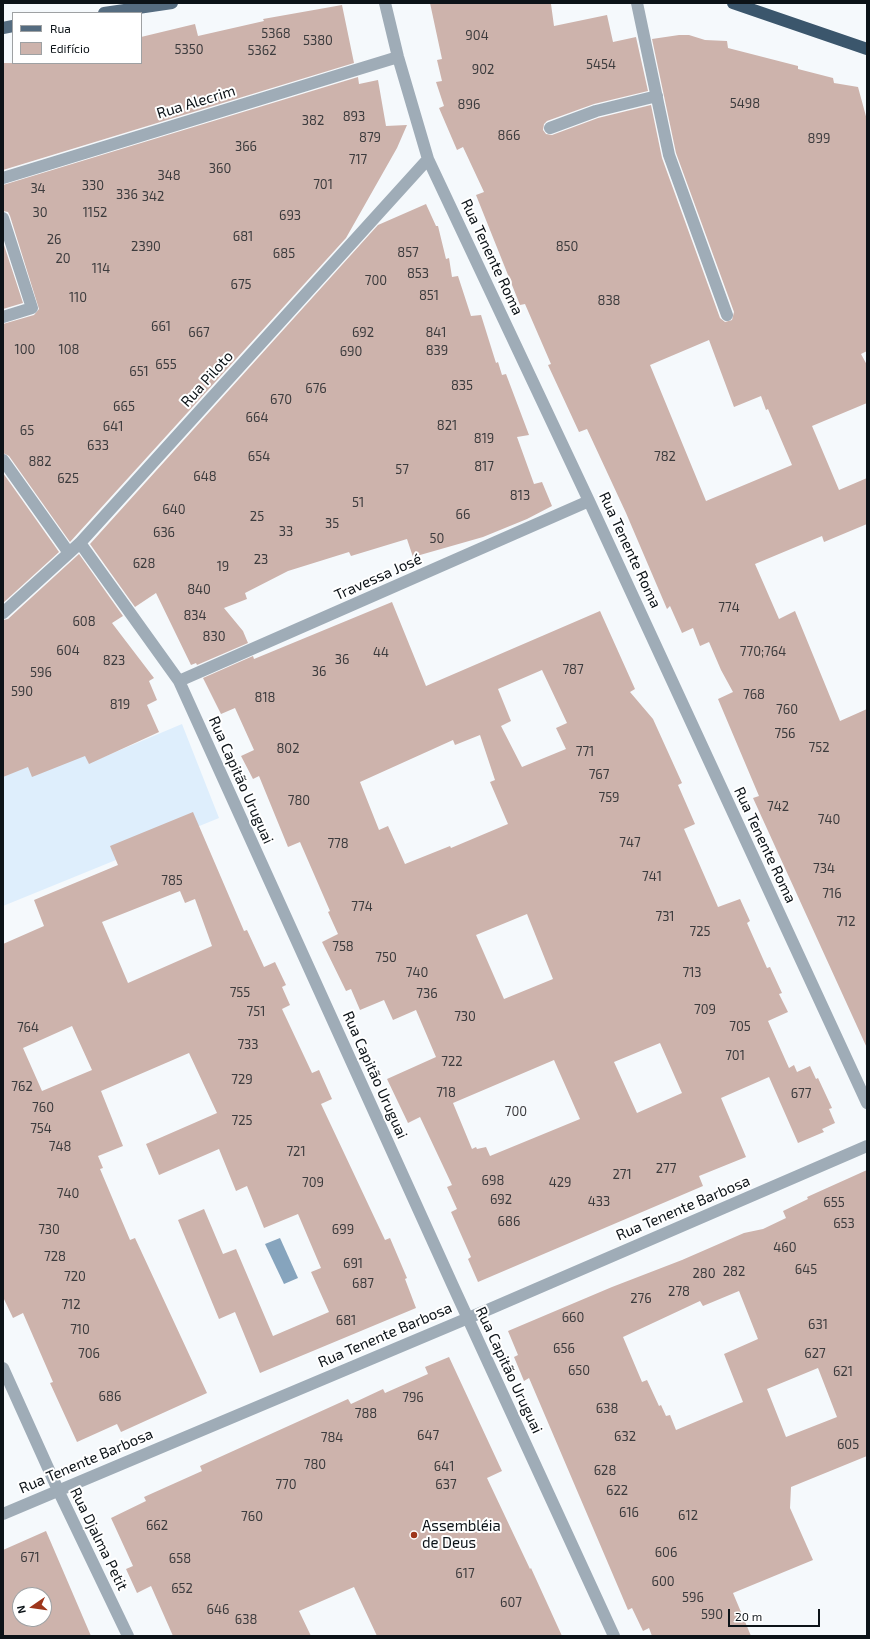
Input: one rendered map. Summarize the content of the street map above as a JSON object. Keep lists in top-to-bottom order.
{
  "streets": {
    "street": [
      "Rua Alecrim",
      "Rua Tenente Roma",
      "Rua Piloto",
      "Travessa José",
      "Rua Capitão Uruguai",
      "Rua Tenente Barbosa",
      "Rua Djalma Petit"
    ]
  },
  "crossings": [
    ["Rua Alecrim", "Rua Tenente Roma"],
    ["Rua Tenente Roma", "Rua Piloto"],
    ["Rua Tenente Roma", "Travessa José"],
    ["Rua Piloto", "Rua Capitão Uruguai"],
    ["Travessa José", "Rua Capitão Uruguai"],
    ["Rua Capitão Uruguai", "Rua Tenente Barbosa"],
    ["Rua Tenente Barbosa", "Rua Djalma Petit"]
  ],
  "places": ["Assembléia de Deus"],
  "house_numbers": [
    "5368",
    "904",
    "5380",
    "5350",
    "5362",
    "5454",
    "902",
    "5498",
    "896",
    "893",
    "382",
    "866",
    "879",
    "899",
    "366",
    "717",
    "360",
    "348",
    "701",
    "330",
    "34",
    "336",
    "342",
    "30",
    "1152",
    "693",
    "681",
    "26",
    "2390",
    "850",
    "857",
    "685",
    "20",
    "114",
    "853",
    "700",
    "675",
    "851",
    "110",
    "838",
    "661",
    "667",
    "692",
    "841",
    "100",
    "108",
    "839",
    "690",
    "655",
    "651",
    "835",
    "676",
    "670",
    "665",
    "664",
    "821",
    "641",
    "65",
    "819",
    "633",
    "654",
    "782",
    "882",
    "817",
    "57",
    "648",
    "625",
    "813",
    "51",
    "640",
    "66",
    "25",
    "35",
    "33",
    "636",
    "50",
    "23",
    "628",
    "19",
    "840",
    "774",
    "834",
    "608",
    "830",
    "604",
    "770;764",
    "44",
    "36",
    "823",
    "787",
    "36",
    "596",
    "590",
    "768",
    "818",
    "819",
    "760",
    "756",
    "752",
    "802",
    "771",
    "767",
    "759",
    "780",
    "742",
    "740",
    "747",
    "778",
    "734",
    "741",
    "785",
    "716",
    "774",
    "731",
    "712",
    "725",
    "758",
    "750",
    "740",
    "713",
    "755",
    "736",
    "709",
    "751",
    "730",
    "705",
    "764",
    "733",
    "701",
    "722",
    "729",
    "762",
    "718",
    "677",
    "760",
    "700",
    "725",
    "754",
    "748",
    "721",
    "277",
    "271",
    "698",
    "709",
    "429",
    "740",
    "692",
    "433",
    "655",
    "686",
    "653",
    "730",
    "699",
    "460",
    "728",
    "691",
    "645",
    "282",
    "280",
    "720",
    "687",
    "278",
    "276",
    "712",
    "660",
    "681",
    "631",
    "710",
    "656",
    "706",
    "627",
    "650",
    "621",
    "686",
    "796",
    "638",
    "788",
    "647",
    "632",
    "784",
    "605",
    "780",
    "641",
    "628",
    "770",
    "637",
    "622",
    "616",
    "612",
    "760",
    "662",
    "606",
    "671",
    "658",
    "617",
    "600",
    "652",
    "596",
    "607",
    "646",
    "590",
    "638"
  ],
  "legend": ["Rua", "Edifício"],
  "scale_bar": "20 m",
  "north": "left"
}
